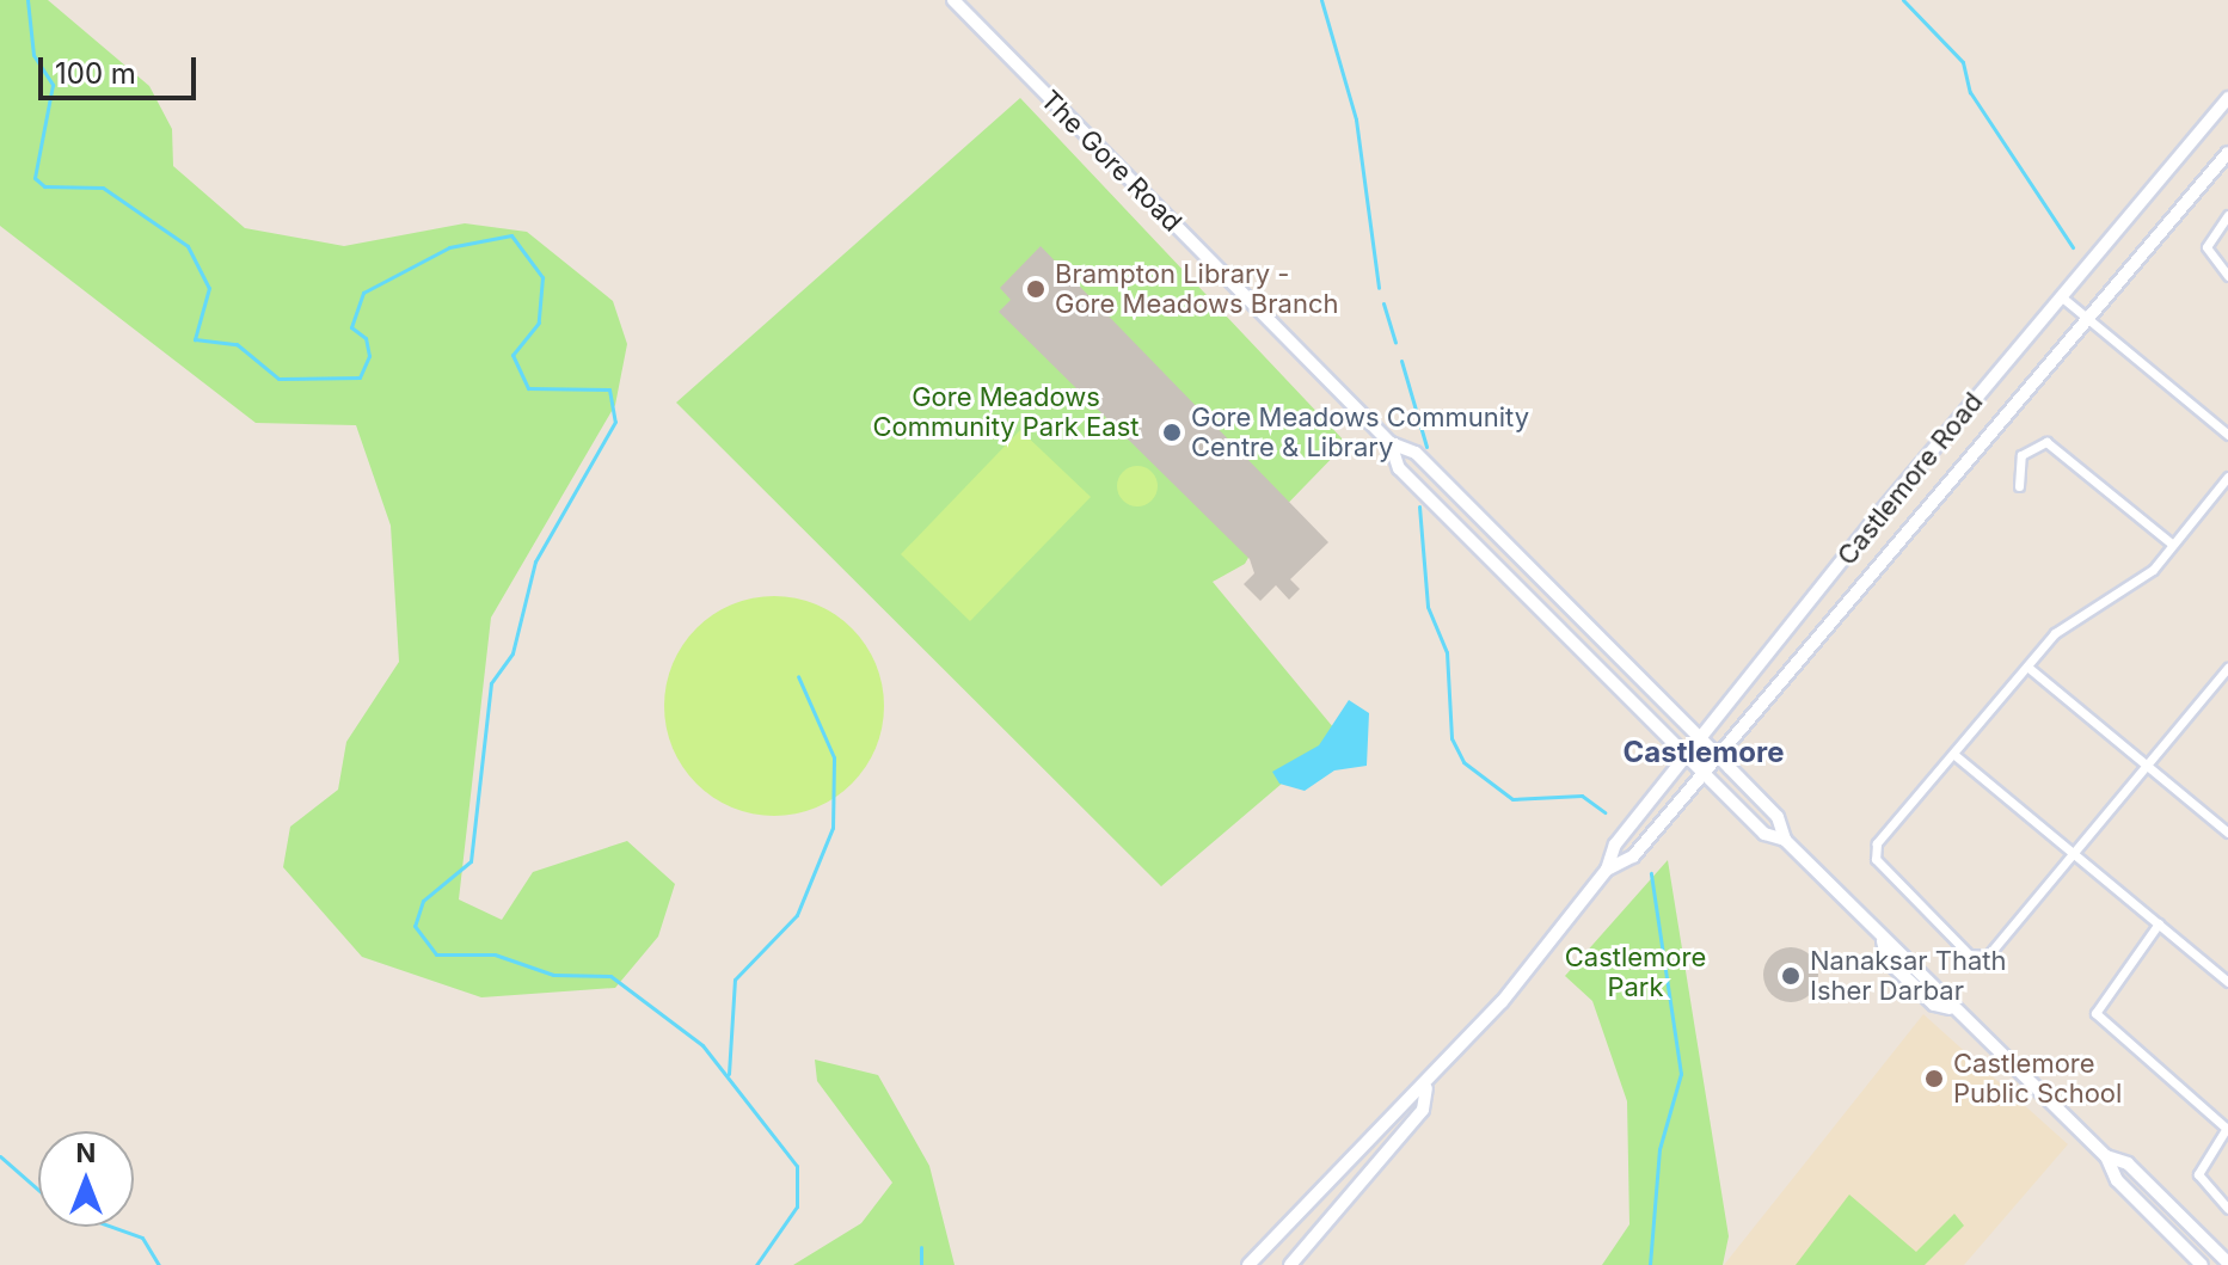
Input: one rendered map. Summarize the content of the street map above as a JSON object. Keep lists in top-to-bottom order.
{
  "streets": {
    "main road": ["The Gore Road", "Castlemore Road"]
  },
  "crossings": [
    ["The Gore Road", "Castlemore Road"]
  ],
  "districts": ["Castlemore"],
  "parks": ["Gore Meadows Community Park East", "Castlemore Park"],
  "places": [
    "Brampton Library - Gore Meadows Branch",
    "Gore Meadows Community Centre & Library",
    "Nanaksar Thath Isher Darbar",
    "Castlemore Public School"
  ],
  "scale_bar": "100 m",
  "north": "top"
}
